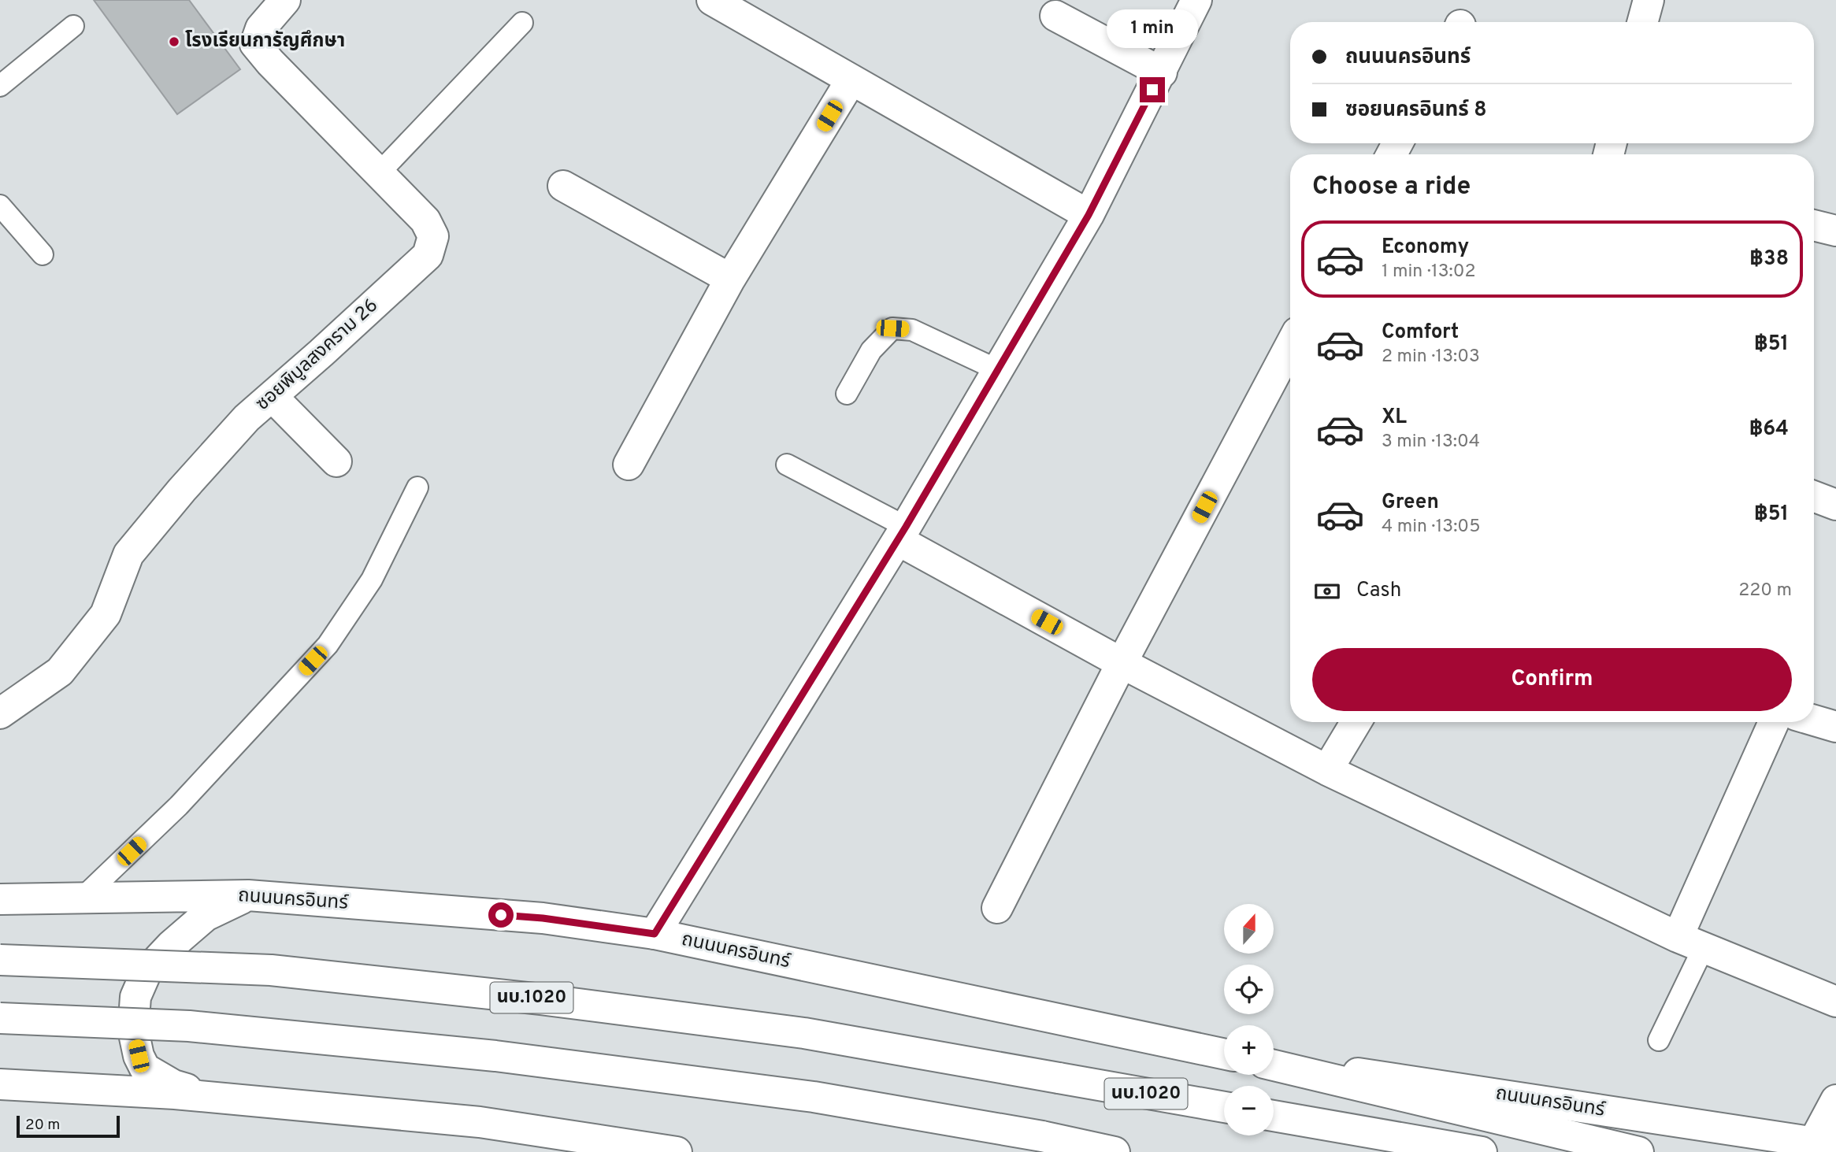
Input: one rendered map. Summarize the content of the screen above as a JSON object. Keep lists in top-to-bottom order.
{
  "streets": {
    "main road": ["ซอยพิบูลสงคราม 26", "ถนนนครอินทร์", "นบ.1020"]
  },
  "places": ["โรงเรียนการัญศึกษา"],
  "scale_bar": "20 m",
  "north": "top",
  "page": {
    "bubble": "1 min",
    "banner": ["ถนนนครอินทร์", "ซอยนครอินทร์ 8"],
    "heading": "Choose a ride",
    "list": [
      {
        "name": "Economy",
        "note": "1 min · 13:02",
        "value": "฿38"
      },
      {
        "name": "Comfort",
        "note": "2 min · 13:03",
        "value": "฿51"
      },
      {
        "name": "XL",
        "note": "3 min · 13:04",
        "value": "฿64"
      },
      {
        "name": "Green",
        "note": "4 min · 13:05",
        "value": "฿51"
      }
    ],
    "pay": ["Cash", "220 m"],
    "buttons": "Confirm",
    "map_buttons": ["+", "−"],
    "scale": "20 m"
  }
}
